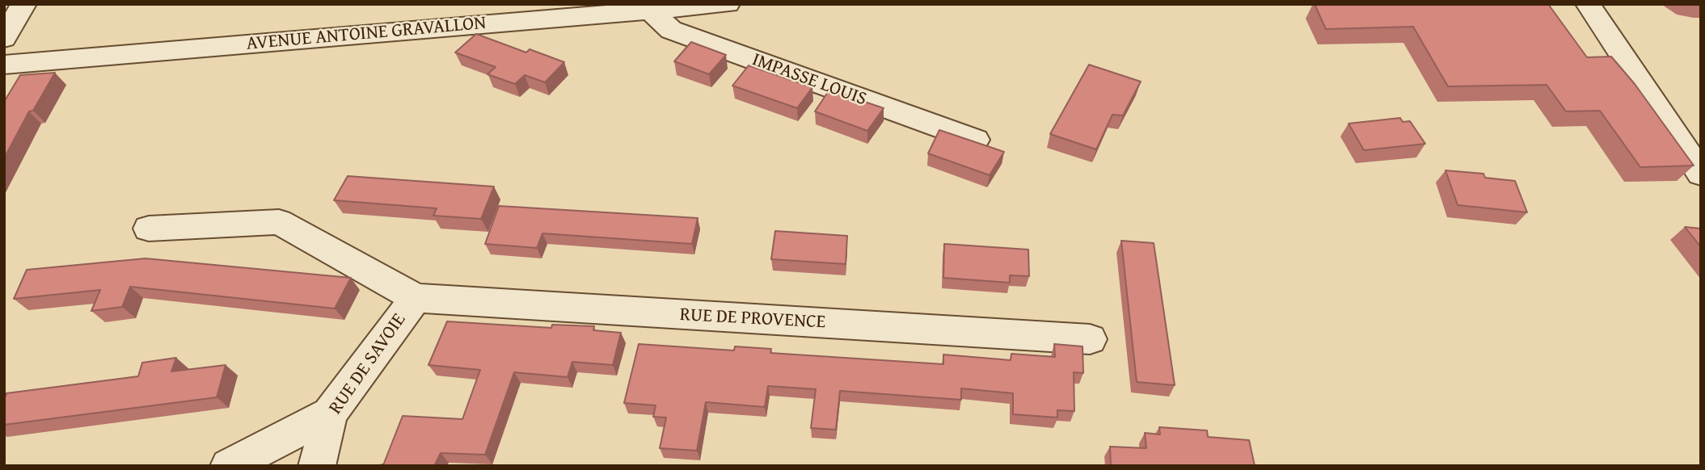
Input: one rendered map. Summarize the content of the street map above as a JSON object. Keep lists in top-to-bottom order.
{
  "streets": {
    "street": [
      "AVENUE ANTOINE GRAVALLON",
      "IMPASSE LOUIS",
      "RUE DE PROVENCE",
      "RUE DE SAVOIE"
    ]
  },
  "crossings": [
    ["AVENUE ANTOINE GRAVALLON", "IMPASSE LOUIS"],
    ["RUE DE PROVENCE", "RUE DE SAVOIE"]
  ]
}
